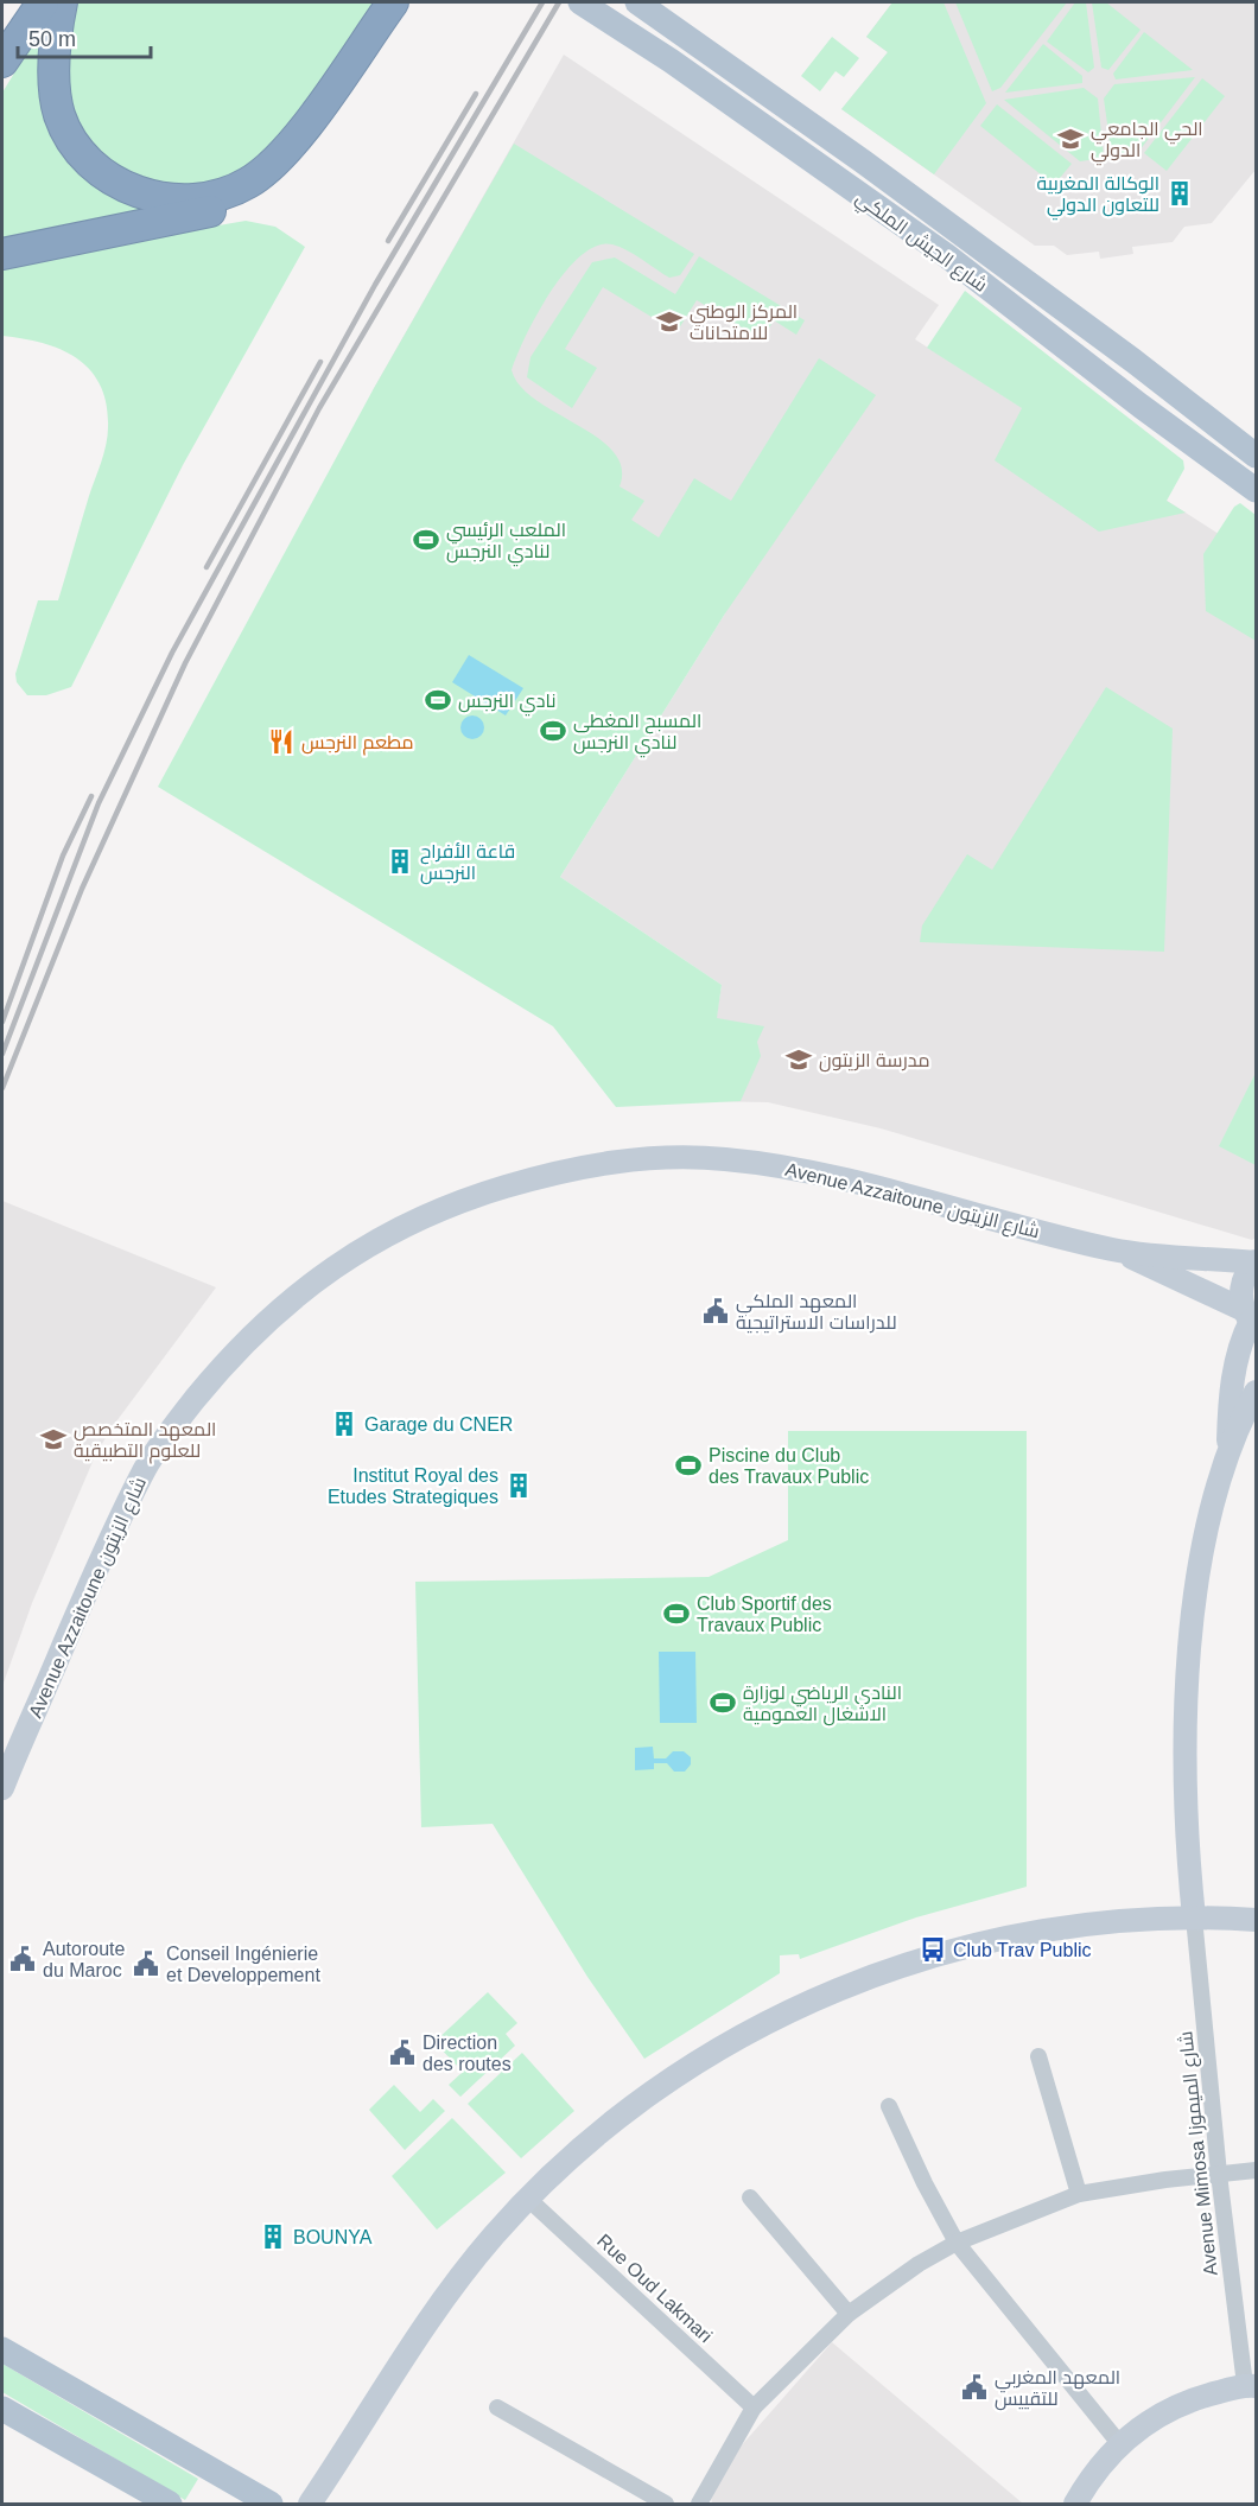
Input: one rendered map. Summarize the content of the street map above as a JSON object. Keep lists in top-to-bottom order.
{
  "streets": {
    "main road": ["شارع الجيش الملكي"],
    "street": ["Avenue Azzaitoune شارع الزيتون", "Avenue Mimosa شارع الميموزا", "Rue Oud Lakmari"]
  },
  "places": {
    "school or university": [
      "الحي الجامعي الدولي",
      "المركز الوطني للامتحانات",
      "مدرسة الزيتون",
      "المعهد المتخصص للعلوم التطبيقية"
    ],
    "building": [
      "الوكالة المغربية للتعاون الدولي",
      "قاعة الأفراح النرجس",
      "Garage du CNER",
      "Institut Royal des Etudes Strategiques",
      "BOUNYA"
    ],
    "sports": [
      "الملعب الرئيسي لنادي النرجس",
      "نادي النرجس",
      "المسبح المغطى لنادي النرجس",
      "Piscine du Club des Travaux Public",
      "Club Sportif des Travaux Public",
      "النادي الرياضي لوزارة الاشغال العمومية"
    ],
    "restaurant": ["مطعم النرجس"],
    "public building": [
      "المعهد الملكي للدراسات الاستراتيجية",
      "Autoroute du Maroc",
      "Conseil Ingénierie et Developpement",
      "Direction des routes",
      "المعهد المغربي للتقييس"
    ],
    "bus stop": ["Club Trav Public"]
  },
  "scale_bar": "50 m"
}
